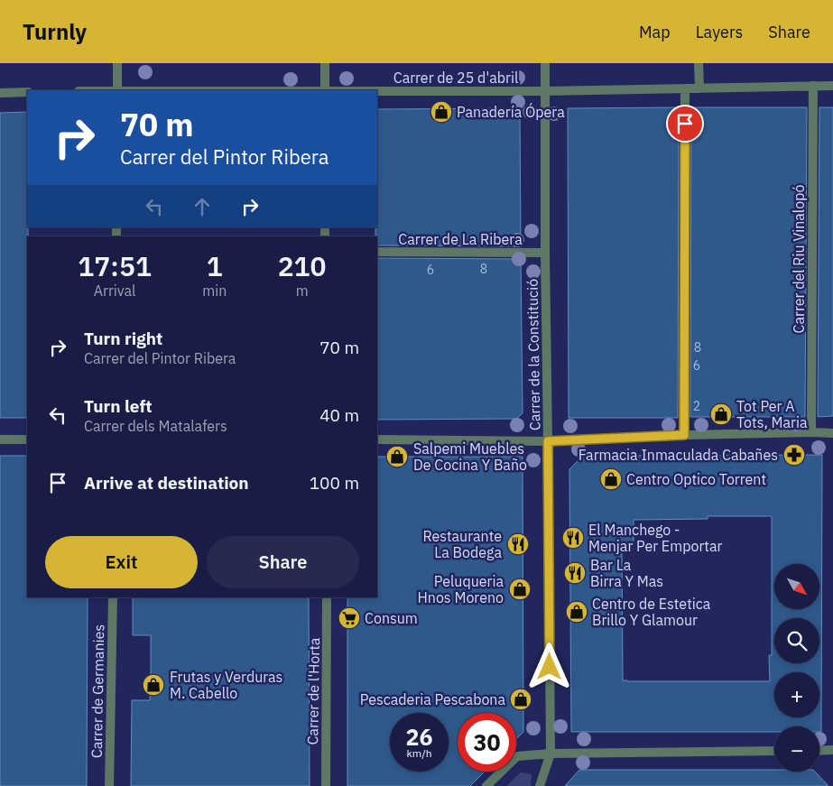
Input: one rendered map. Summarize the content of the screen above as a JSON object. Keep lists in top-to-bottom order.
{
  "streets": {
    "street": [
      "Carrer de 25 d'abril",
      "Carrer de La Ribera",
      "Carrer del Riu Vinalopó",
      "Carrer de la Constitució",
      "Carrer de Germanies",
      "Carrer de l'Horta"
    ]
  },
  "crossings": [
    ["Carrer de 25 d'abril", "Carrer del Riu Vinalopó"],
    ["Carrer de 25 d'abril", "Carrer de la Constitució"],
    ["Carrer de La Ribera", "Carrer de la Constitució"]
  ],
  "places": {
    "shop": [
      "Panadería Ópera",
      "Tot Per A Tots, Maria",
      "Salpemi Muebles De Cocina Y Baño",
      "Centro Optico Torrent",
      "Peluqueria Hnos Moreno",
      "Centro de Estetica Brillo Y Glamour",
      "Frutas y Verduras M. Cabello",
      "Pescaderia Pescabona"
    ],
    "pharmacy": ["Farmacia Inmaculada Cabañes"],
    "restaurant": ["El Manchego - Menjar Per Emportar", "Restaurante La Bodega", "Bar La Birra Y Mas"],
    "supermarket": ["Consum"]
  },
  "house_numbers": [
    "8",
    "6",
    "8",
    "6",
    "2"
  ],
  "north": "bottom right",
  "page": {
    "header": "Turnly",
    "nav": ["Map", "Layers", "Share"],
    "turn": ["70 m", "Carrer del Pintor Ribera"],
    "eta": [
      "17:51",
      "Arrival",
      "1",
      "min",
      "210",
      "m"
    ],
    "list": [
      {
        "name": "Turn right",
        "note": "Carrer del Pintor Ribera",
        "value": "70 m"
      },
      {
        "name": "Turn left",
        "note": "Carrer dels Matalafers",
        "value": "40 m"
      },
      {
        "name": "Arrive at destination",
        "value": "100 m"
      }
    ],
    "buttons": ["Exit", "Share"],
    "map_buttons": ["+", "−"],
    "speed": "26 km/h",
    "limit": "30"
  }
}
